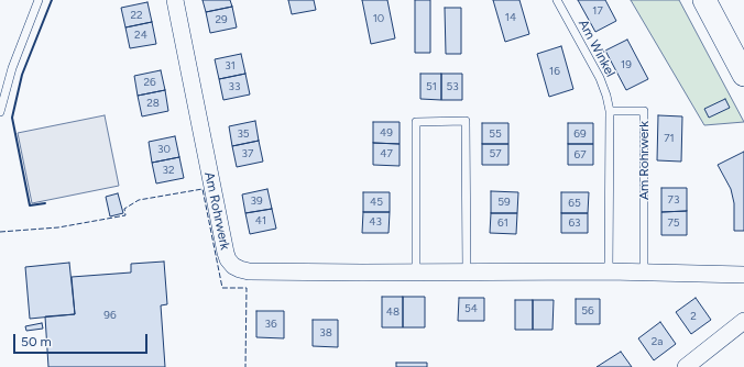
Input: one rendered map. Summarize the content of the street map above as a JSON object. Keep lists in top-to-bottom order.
{
  "streets": {
    "street": ["Am Rohrwerk"],
    "lane": ["Am Winkel"]
  },
  "crossings": [
    ["Am Winkel", "Am Rohrwerk"]
  ],
  "house_numbers": [
    "17",
    "22",
    "14",
    "10",
    "29",
    "24",
    "19",
    "31",
    "16",
    "26",
    "33",
    "51",
    "53",
    "28",
    "49",
    "35",
    "55",
    "69",
    "71",
    "30",
    "37",
    "47",
    "57",
    "67",
    "32",
    "73",
    "39",
    "45",
    "59",
    "65",
    "41",
    "43",
    "61",
    "63",
    "75",
    "54",
    "56",
    "48",
    "96",
    "2",
    "36",
    "38",
    "2a"
  ],
  "scale_bar": "50 m"
}
